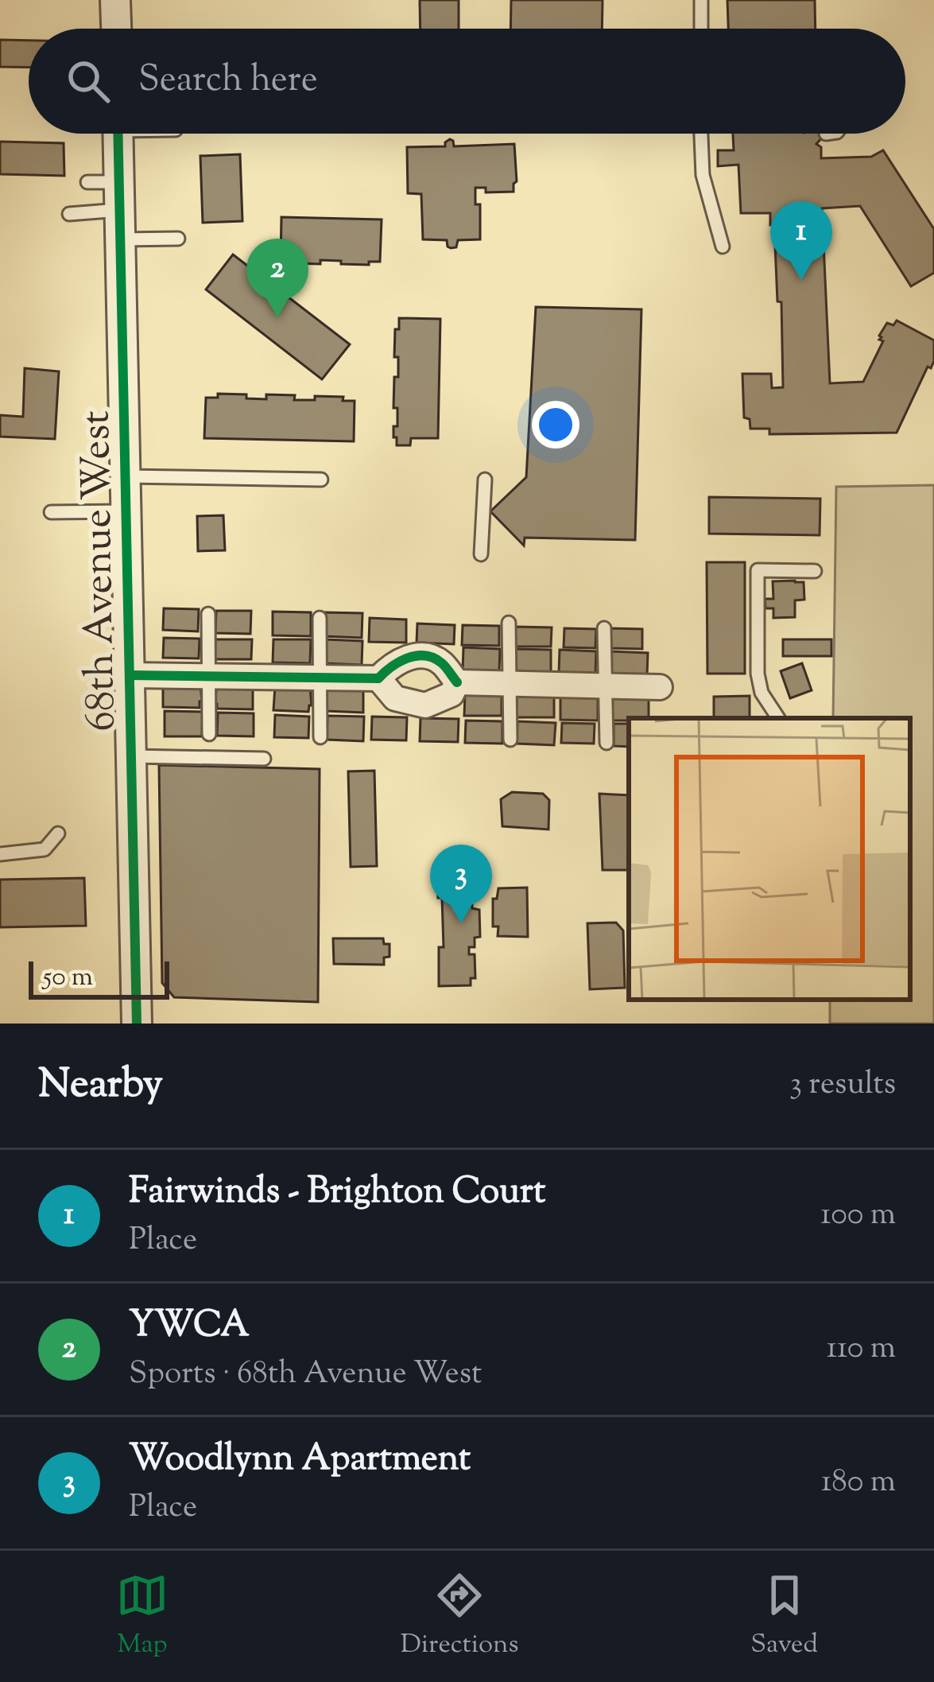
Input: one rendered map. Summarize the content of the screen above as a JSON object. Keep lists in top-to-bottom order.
{
  "streets": {
    "street": ["68th Avenue West"]
  },
  "scale_bar": "50 m",
  "page": {
    "search": "Search here",
    "pins": ["1", "2", "3"],
    "scale": "50 m",
    "heading": ["Nearby", "3 results"],
    "list": [
      {
        "mark": "1",
        "name": "Fairwinds - Brighton Court",
        "note": "Place",
        "value": "100 m"
      },
      {
        "mark": "2",
        "name": "YWCA",
        "note": "Sports · 68th Avenue West",
        "value": "110 m"
      },
      {
        "mark": "3",
        "name": "Woodlynn Apartment",
        "note": "Place",
        "value": "180 m"
      }
    ],
    "nav": ["Map", "Directions", "Saved"]
  }
}
